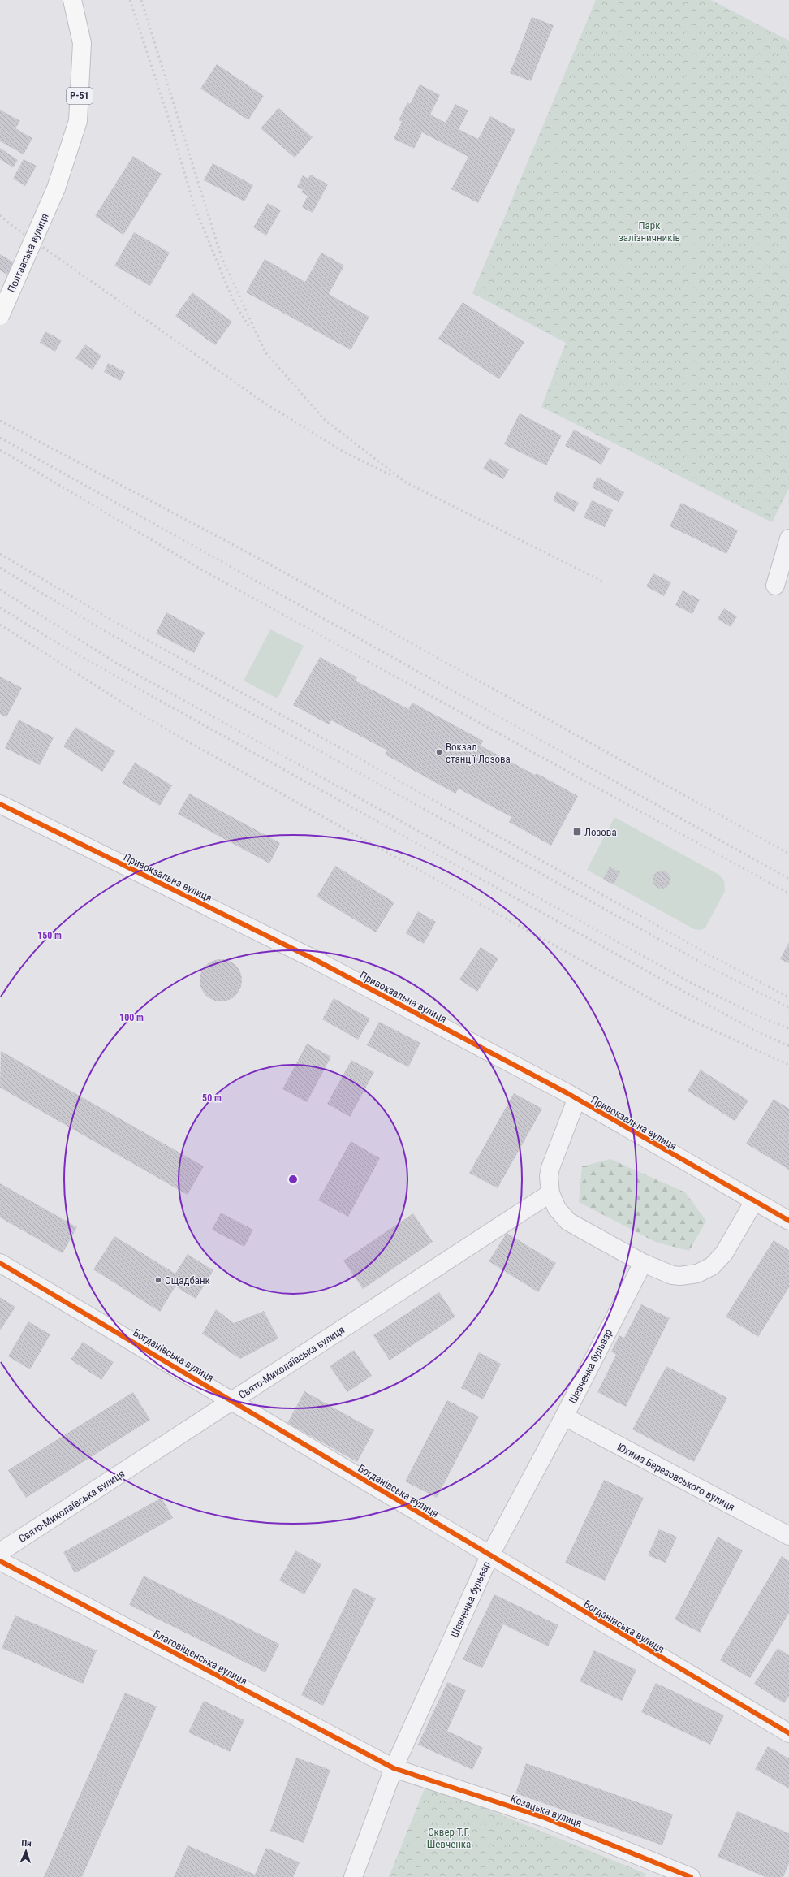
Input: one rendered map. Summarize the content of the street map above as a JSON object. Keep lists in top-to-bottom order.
{
  "streets": {
    "main road": ["Р-51", "Полтавська вулиця"],
    "street": [
      "Привокзальна вулиця",
      "Богданівська вулиця",
      "Свято-Миколаївська вулиця",
      "Шевченка бульвар",
      "Юхима Березовського вулиця",
      "Благовіщенська вулиця",
      "Козацька вулиця"
    ]
  },
  "crossings": [
    ["Богданівська вулиця", "Свято-Миколаївська вулиця"],
    ["Богданівська вулиця", "Шевченка бульвар"],
    ["Шевченка бульвар", "Юхима Березовського вулиця"],
    ["Шевченка бульвар", "Благовіщенська вулиця"],
    ["Шевченка бульвар", "Козацька вулиця"],
    ["Благовіщенська вулиця", "Козацька вулиця"]
  ],
  "parks": ["Парк залізничників", "Сквер Т.Г. Шевченка"],
  "places": {
    "other": ["Вокзал станції Лозова", "Ощадбанк"],
    "transit": ["Лозова"]
  },
  "north": "top",
  "rings": ["150 m", "100 m", "50 m"]
}
